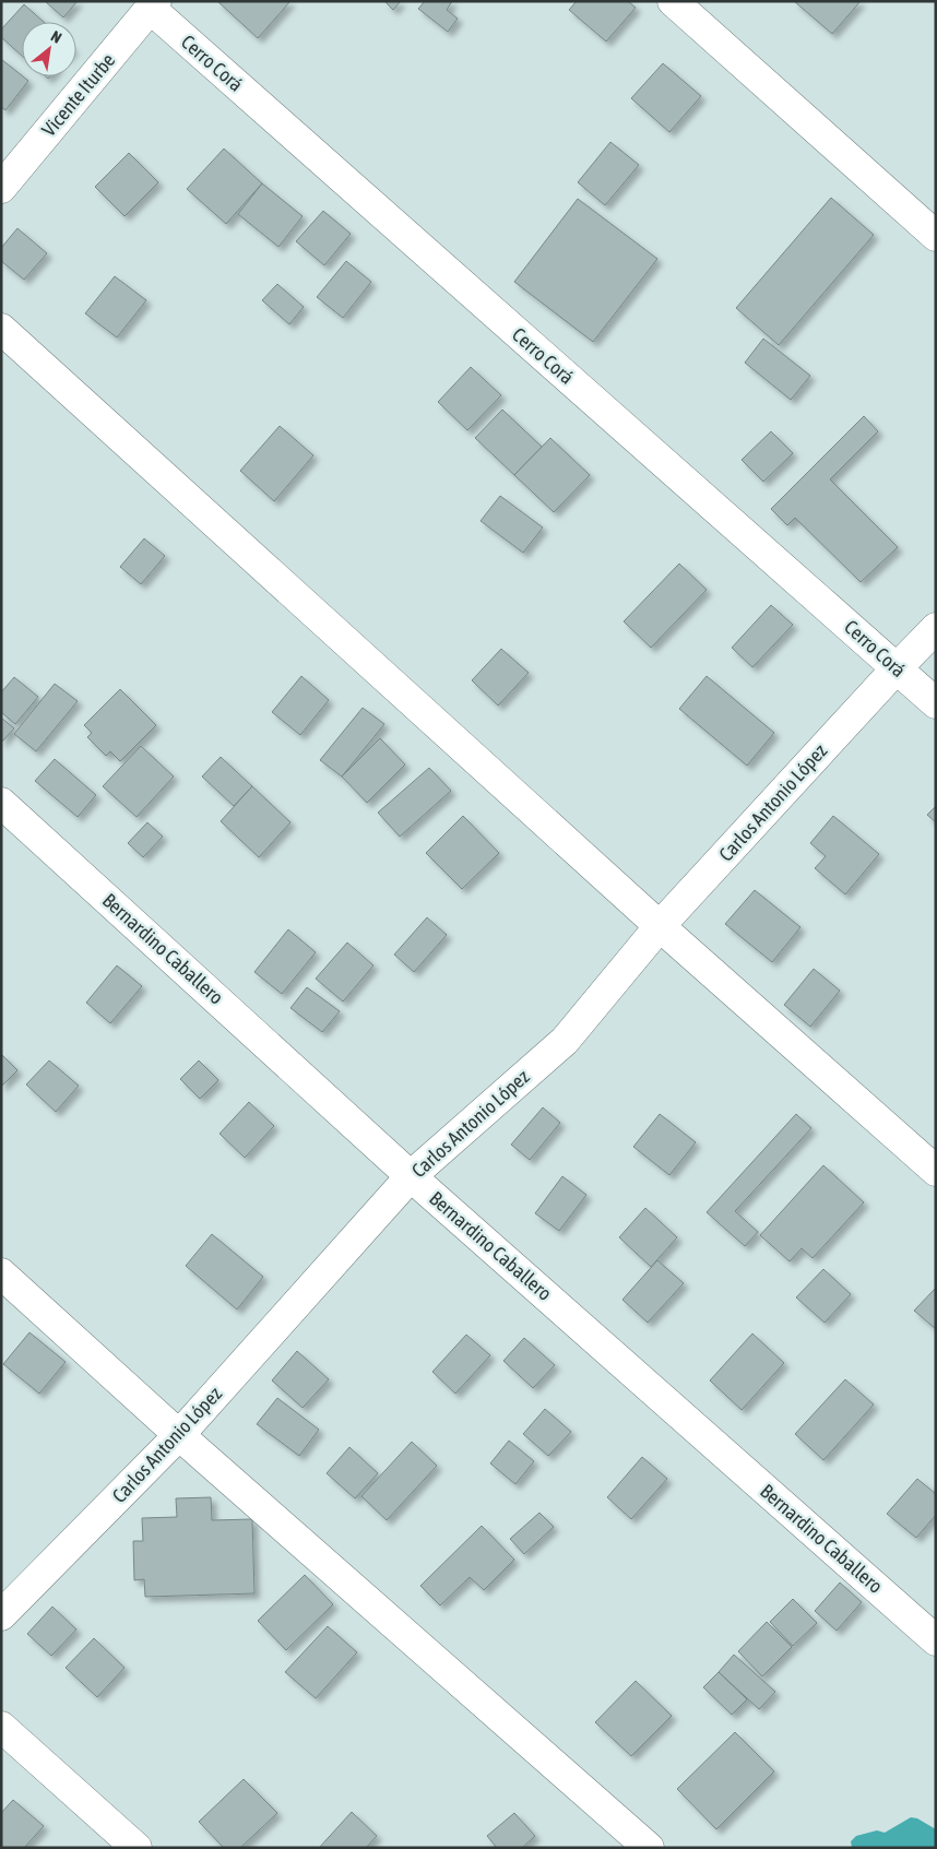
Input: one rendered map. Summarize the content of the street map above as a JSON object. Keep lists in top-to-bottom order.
{
  "streets": {
    "street": [
      "Cerro Corá",
      "Vicente Iturbe",
      "Carlos Antonio López",
      "Bernardino Caballero"
    ]
  },
  "crossings": [
    ["Cerro Corá", "Vicente Iturbe"],
    ["Cerro Corá", "Carlos Antonio López"],
    ["Carlos Antonio López", "Bernardino Caballero"]
  ],
  "north": "top right"
}
